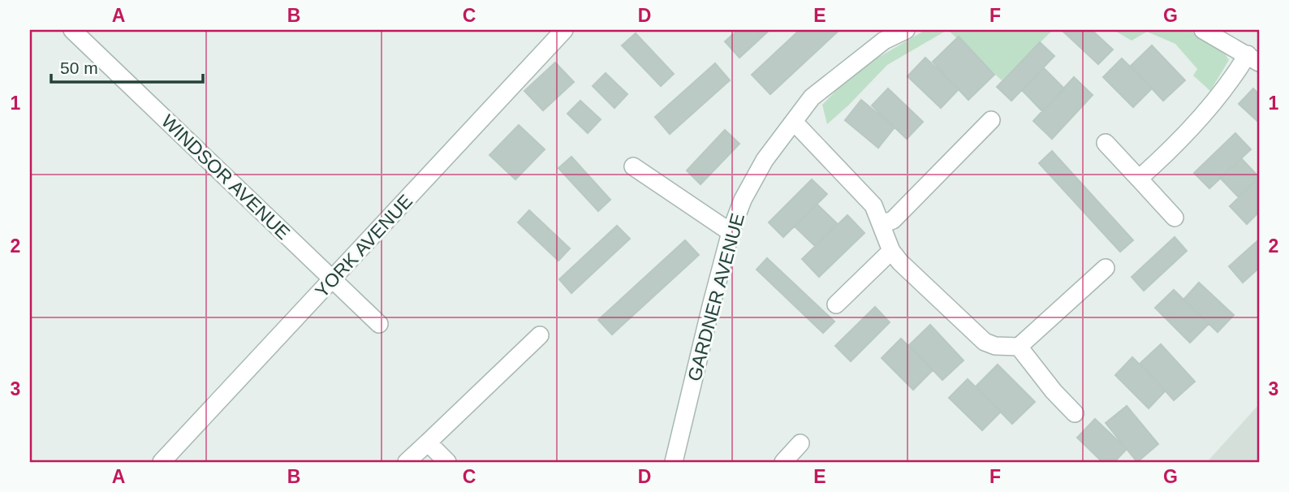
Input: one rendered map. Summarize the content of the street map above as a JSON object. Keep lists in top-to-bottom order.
{
  "streets": {
    "street": ["WINDSOR AVENUE", "YORK AVENUE", "GARDNER AVENUE"]
  },
  "crossings": [
    ["WINDSOR AVENUE", "YORK AVENUE"]
  ],
  "scale_bar": "50 m",
  "grid": {
    "columns": [
      "A",
      "B",
      "C",
      "D",
      "E",
      "F",
      "G"
    ],
    "rows": ["1", "2", "3"]
  }
}
